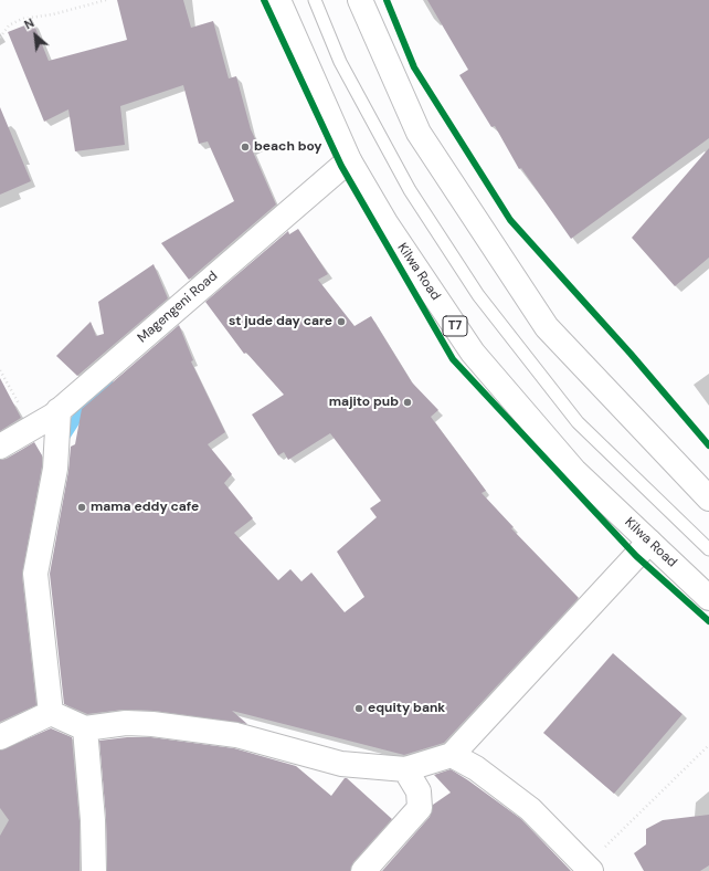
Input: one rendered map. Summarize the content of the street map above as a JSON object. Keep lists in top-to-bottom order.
{
  "streets": {
    "main road": ["Kilwa Road", "Magengeni Road", "T7"]
  },
  "crossings": [
    ["Kilwa Road", "Magengeni Road"]
  ],
  "places": [
    "beach boy",
    "st jude day care",
    "majito pub",
    "mama eddy cafe",
    "equity bank"
  ],
  "north": "top left"
}
